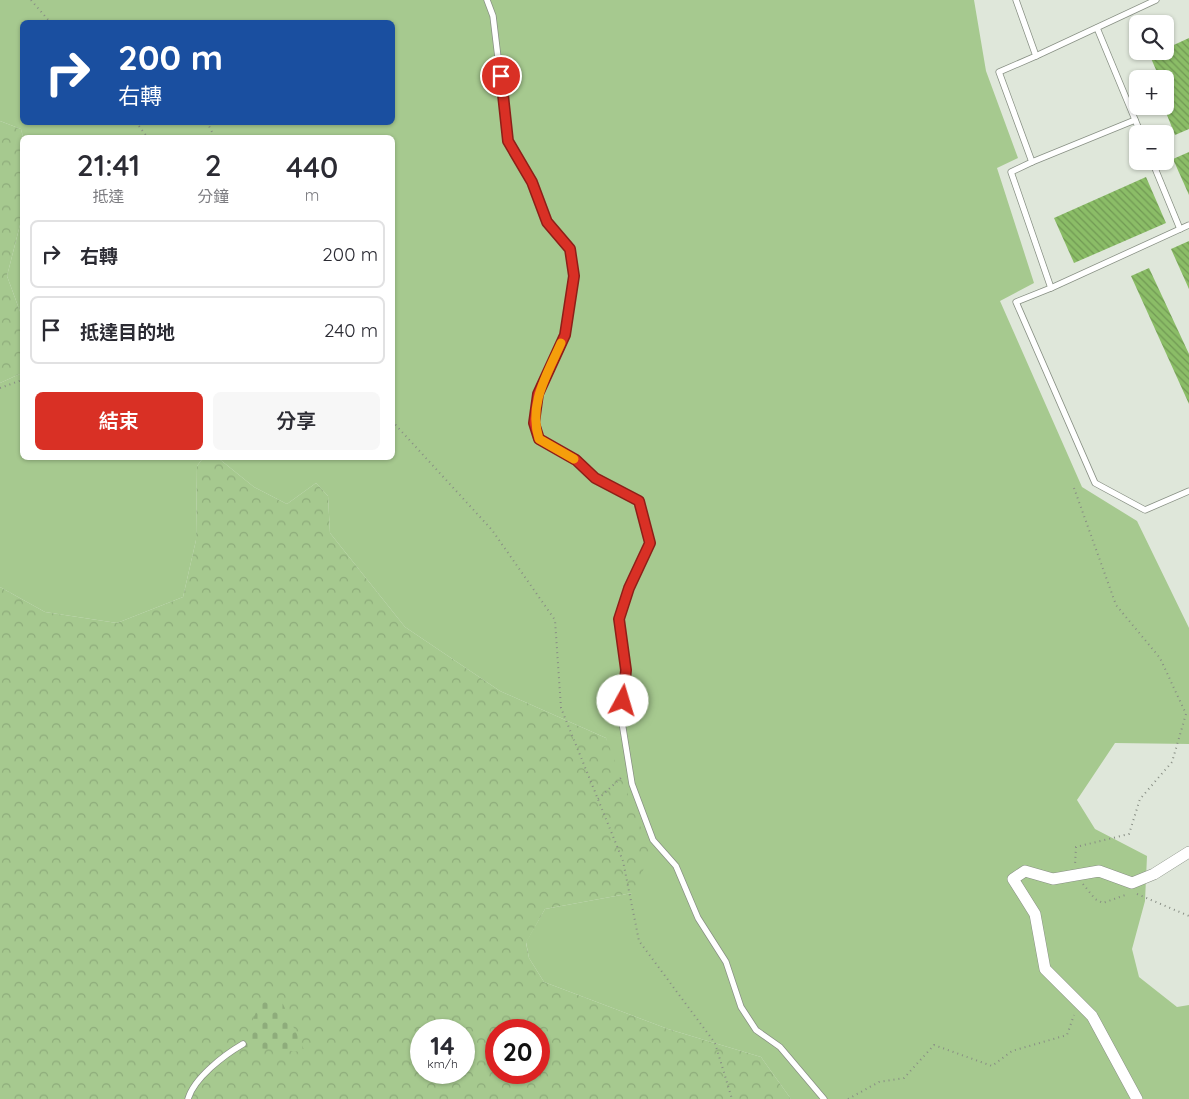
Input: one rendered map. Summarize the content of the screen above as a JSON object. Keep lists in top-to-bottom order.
{
  "page": {
    "map_buttons": ["+", "−"],
    "turn": ["200 m", "右轉"],
    "eta": [
      "21:41",
      "抵達",
      "2",
      "分鐘",
      "440",
      "m"
    ],
    "list": [
      {
        "name": "右轉",
        "value": "200 m"
      },
      {
        "name": "抵達目的地",
        "value": "240 m"
      }
    ],
    "buttons": ["結束", "分享"],
    "speed": "14 km/h",
    "limit": "20"
  }
}
